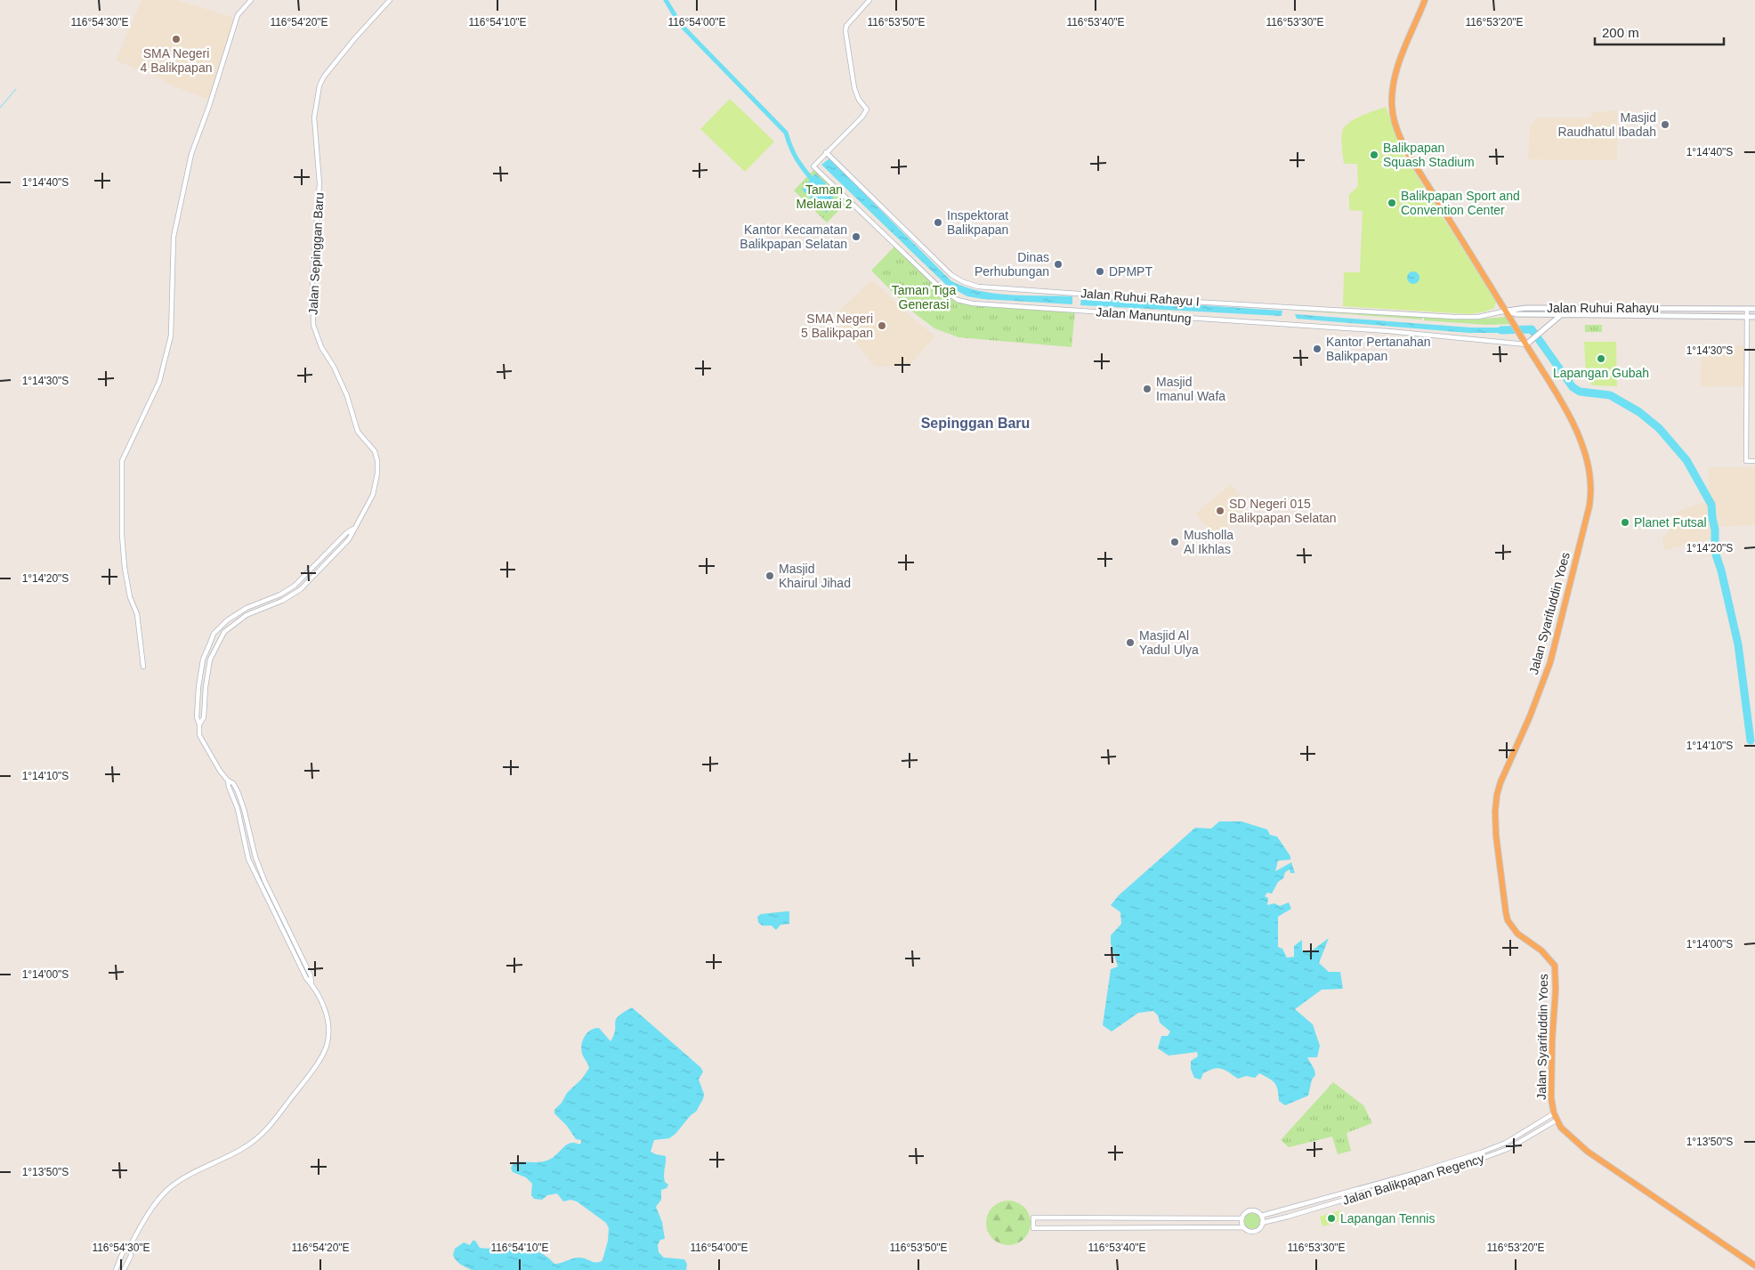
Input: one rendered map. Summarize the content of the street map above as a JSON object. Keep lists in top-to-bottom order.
{
  "streets": {
    "highway": ["Jalan Syarifuddin Yoes"],
    "main road": ["Jalan Ruhui Rahayu"],
    "street": [
      "Jalan Sepinggan Baru",
      "Jalan Ruhui Rahayu I",
      "Jalan Manuntung",
      "Jalan Balikpapan Regency"
    ]
  },
  "crossings": [
    ["Jalan Ruhui Rahayu I", "Jalan Ruhui Rahayu"],
    ["Jalan Ruhui Rahayu I", "Jalan Manuntung"],
    ["Jalan Ruhui Rahayu I", "Jalan Syarifuddin Yoes"],
    ["Jalan Ruhui Rahayu", "Jalan Manuntung"],
    ["Jalan Ruhui Rahayu", "Jalan Syarifuddin Yoes"],
    ["Jalan Manuntung", "Jalan Syarifuddin Yoes"],
    ["Jalan Syarifuddin Yoes", "Jalan Balikpapan Regency"]
  ],
  "districts": ["Sepinggan Baru"],
  "parks": ["Taman Melawai 2", "Taman Tiga Generasi"],
  "places": [
    "SMA Negeri 4 Balikpapan",
    "Masjid Raudhatul Ibadah",
    "Balikpapan Squash Stadium",
    "Balikpapan Sport and Convention Center",
    "Inspektorat Balikpapan",
    "Kantor Kecamatan Balikpapan Selatan",
    "Dinas Perhubungan",
    "DPMPT",
    "SMA Negeri 5 Balikpapan",
    "Kantor Pertanahan Balikpapan",
    "Lapangan Gubah",
    "Masjid Imanul Wafa",
    "SD Negeri 015 Balikpapan Selatan",
    "Planet Futsal",
    "Musholla Al Ikhlas",
    "Masjid Khairul Jihad",
    "Masjid Al Yadul Ulya",
    "Lapangan Tennis"
  ],
  "scale_bar": "200 m",
  "coordinates": [
    "116°54'30\"E",
    "116°54'20\"E",
    "116°54'10\"E",
    "116°54'00\"E",
    "116°53'50\"E",
    "116°53'40\"E",
    "116°53'30\"E",
    "116°53'20\"E",
    "1°14'40\"S",
    "1°14'30\"S",
    "1°14'20\"S",
    "1°14'10\"S",
    "1°14'00\"S",
    "1°13'50\"S"
  ]
}
